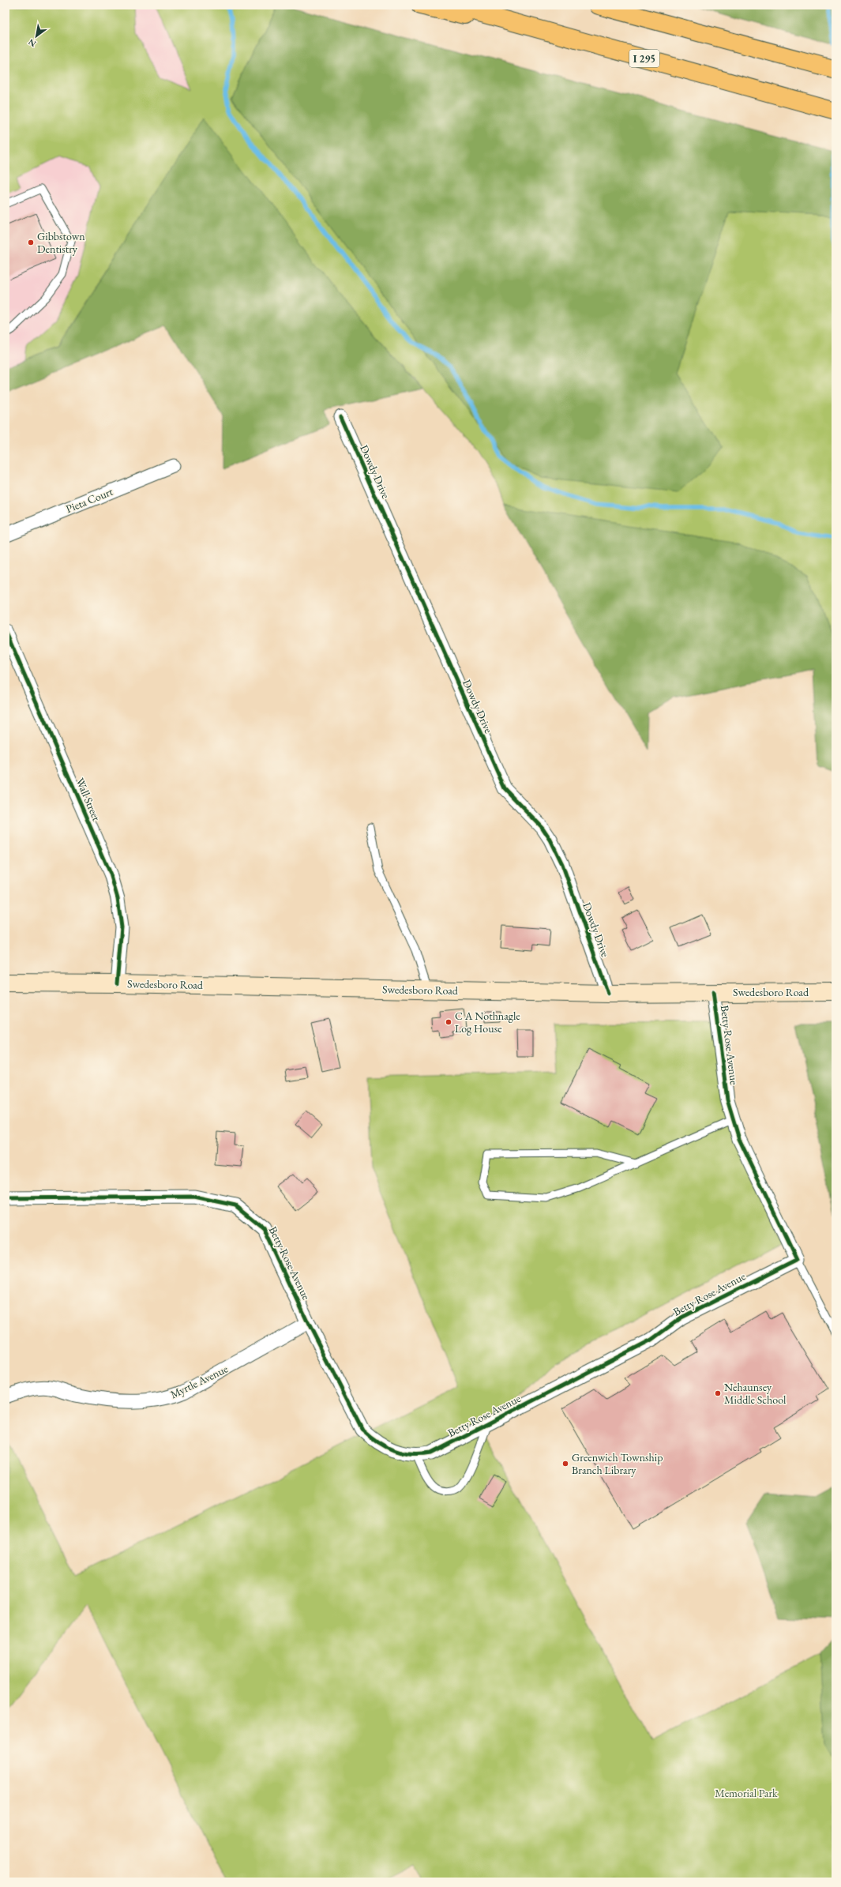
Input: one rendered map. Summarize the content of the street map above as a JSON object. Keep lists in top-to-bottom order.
{
  "streets": {
    "highway": ["I 295"],
    "main road": ["Swedesboro Road"],
    "street": [
      "Dowdy Drive",
      "Pieta Court",
      "Wall Street",
      "Betty Rose Avenue",
      "Myrtle Avenue"
    ]
  },
  "crossings": [
    ["Dowdy Drive", "Swedesboro Road"],
    ["Wall Street", "Swedesboro Road"],
    ["Swedesboro Road", "Betty Rose Avenue"],
    ["Betty Rose Avenue", "Myrtle Avenue"]
  ],
  "parks": ["Memorial Park"],
  "places": [
    "Gibbstown Dentistry",
    "C A Nothnagle Log House",
    "Nehaunsey Middle School",
    "Greenwich Township Branch Library"
  ],
  "north": "bottom left"
}
